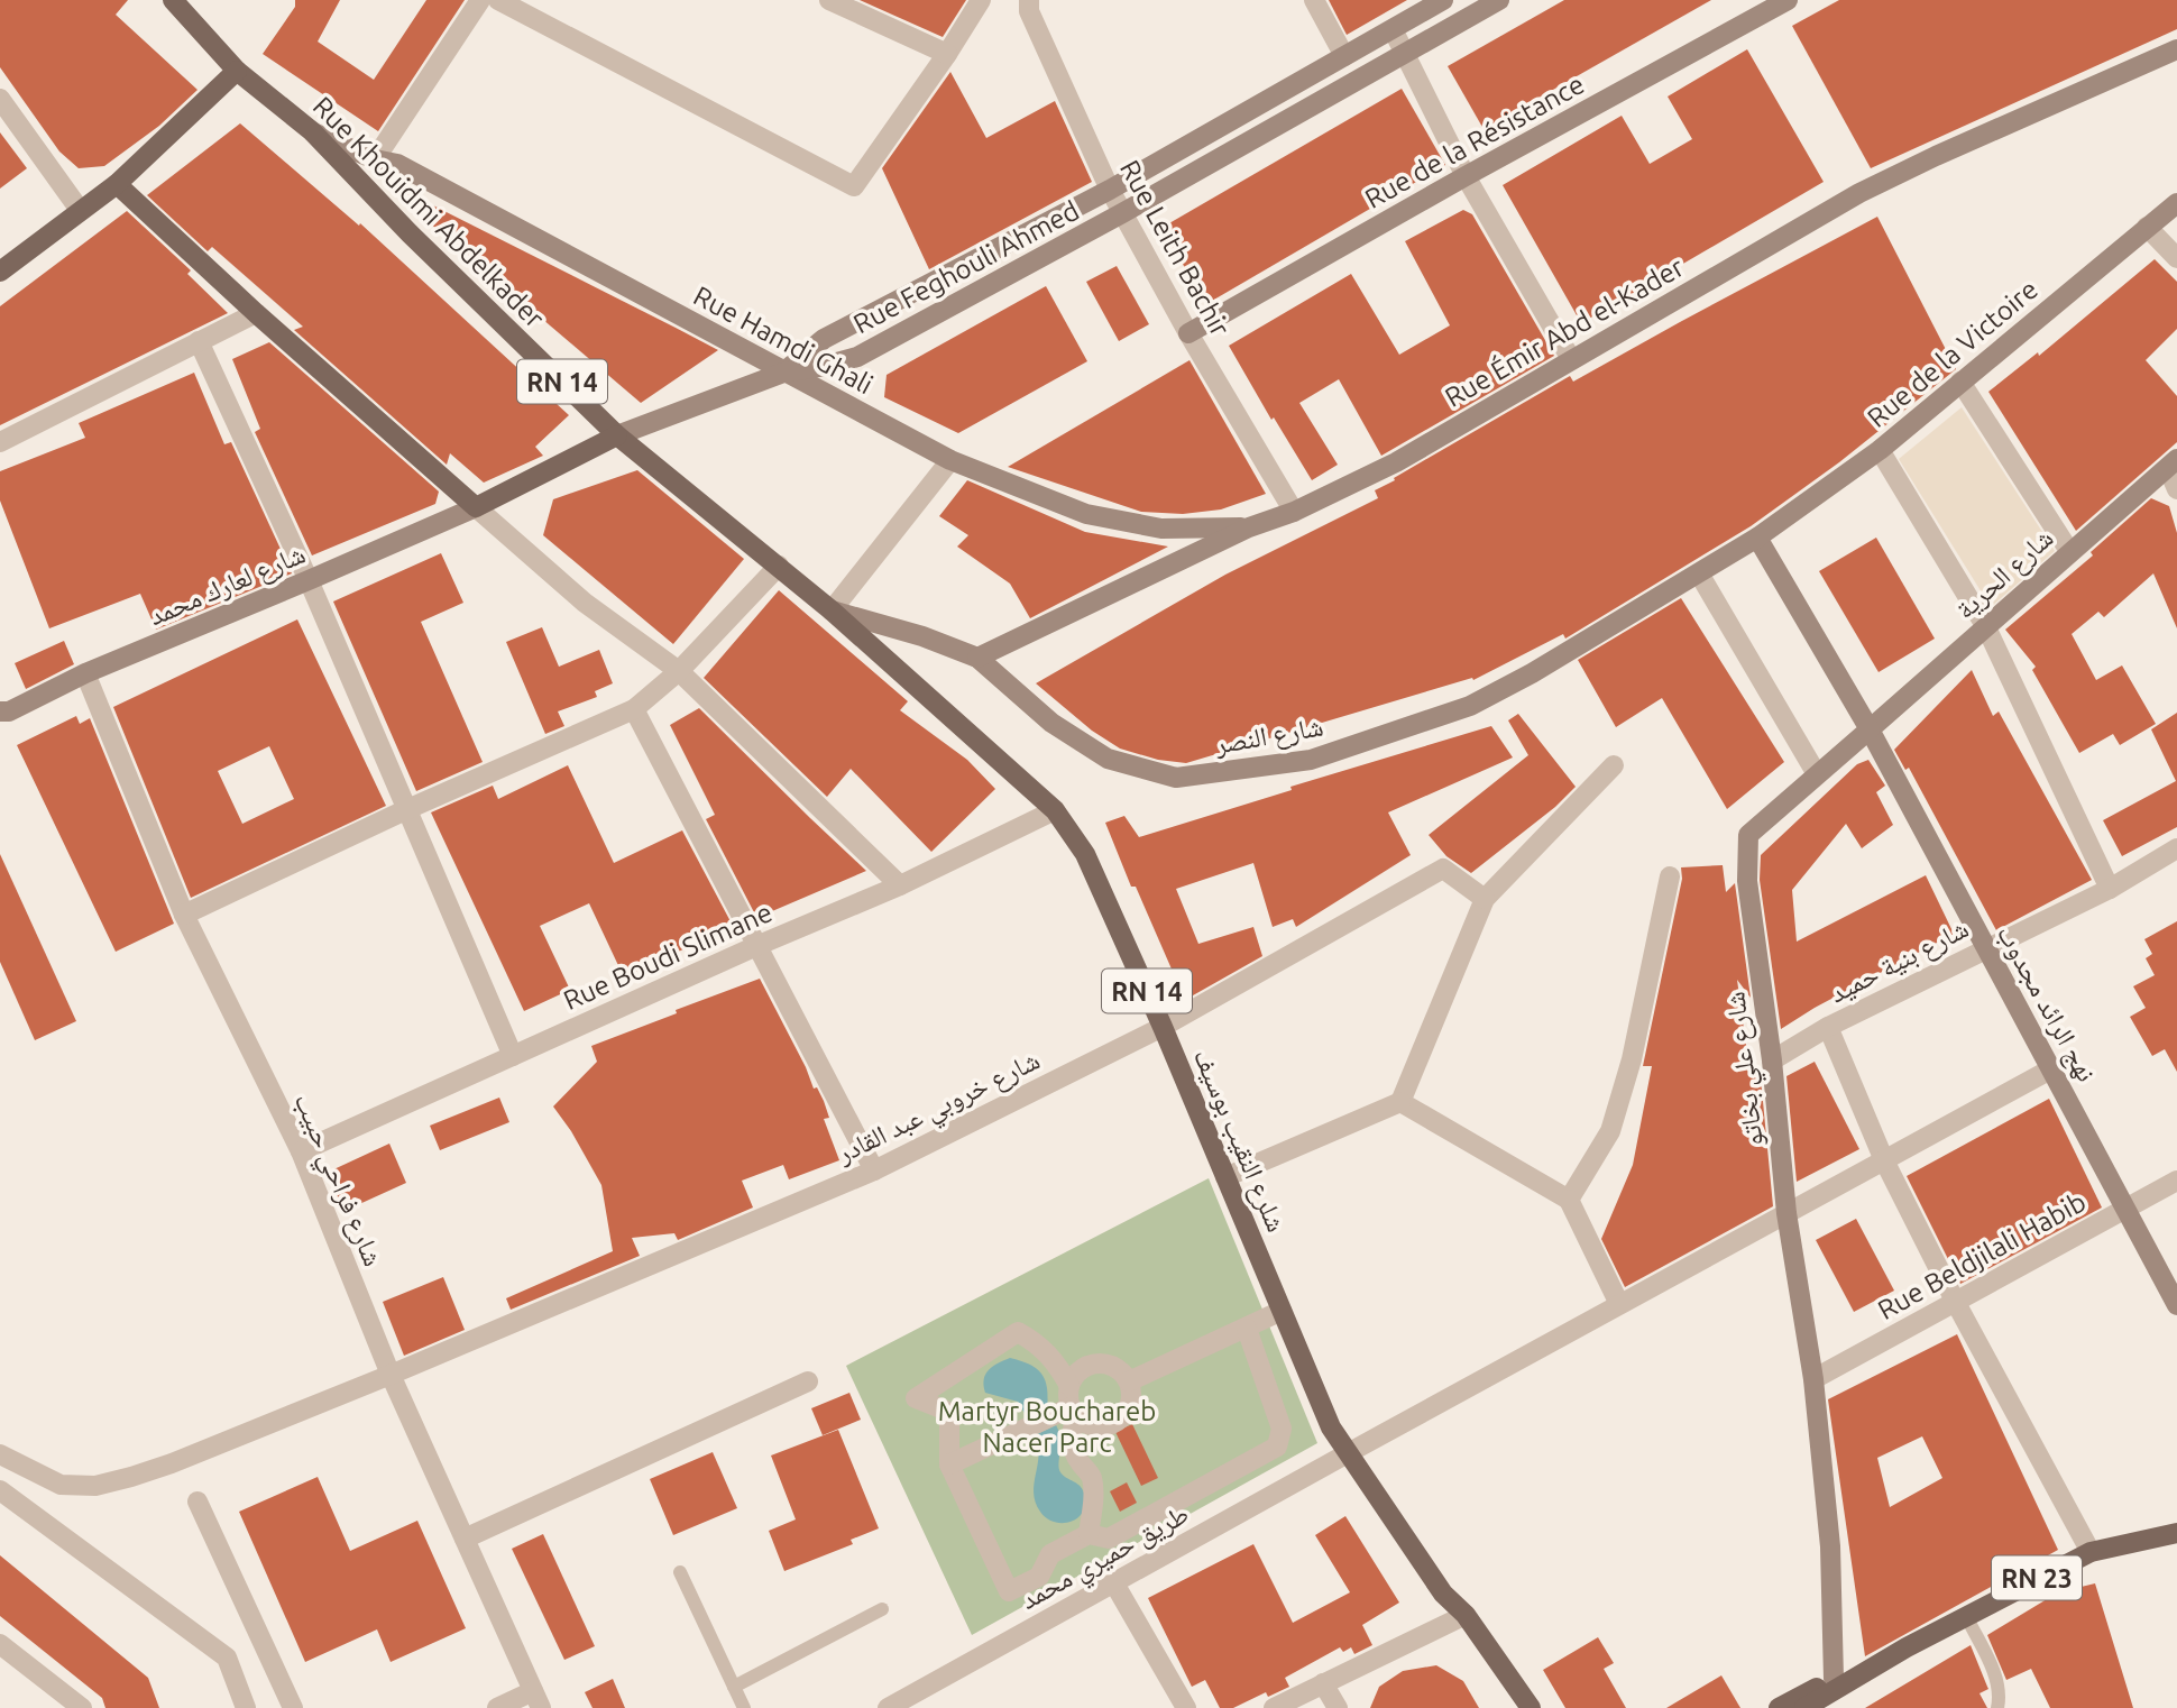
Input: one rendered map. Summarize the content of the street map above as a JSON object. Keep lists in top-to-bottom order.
{
  "streets": {
    "main road": [
      "Rue Khouidmi Abdelkader",
      "RN 14",
      "شلرع النقيب بوسيف",
      "RN 23"
    ],
    "street": [
      "Rue de la Résistance",
      "Rue Leith Bachir",
      "Rue Feghouli Ahmed",
      "Rue Émir Abd el-Kader",
      "Rue Hamdi Ghali",
      "Rue de la Victoire",
      "شارع الحرية",
      "شارع لعارك محمد",
      "شارع النصر",
      "Rue Boudi Slimane",
      "شارع بنية حميد",
      "نهج الرائد مجدوب",
      "شارع علي بخاتو",
      "شارع خروبي عبد القادر",
      "شارع فراحي حبيب",
      "Rue Beldjilali Habib",
      "طريق حميري محمد"
    ]
  },
  "crossings": [
    ["Rue de la Résistance", "Rue Leith Bachir"],
    ["Rue Khouidmi Abdelkader", "Rue Hamdi Ghali"],
    ["Rue Khouidmi Abdelkader", "شارع النصر"],
    ["Rue Khouidmi Abdelkader", "شلرع النقيب بوسيف"],
    ["Rue Leith Bachir", "Rue Feghouli Ahmed"],
    ["Rue Leith Bachir", "Rue Émir Abd el-Kader"],
    ["Rue Feghouli Ahmed", "Rue Hamdi Ghali"],
    ["Rue Émir Abd el-Kader", "Rue Hamdi Ghali"],
    ["Rue Émir Abd el-Kader", "شارع النصر"],
    ["Rue de la Victoire", "شارع النصر"],
    ["شارع الحرية", "نهج الرائد مجدوب"],
    ["شارع الحرية", "شارع علي بخاتو"],
    ["شارع لعارك محمد", "شارع فراحي حبيب"],
    ["شارع النصر", "شلرع النقيب بوسيف"],
    ["Rue Boudi Slimane", "شلرع النقيب بوسيف"],
    ["Rue Boudi Slimane", "شارع فراحي حبيب"],
    ["شارع بنية حميد", "نهج الرائد مجدوب"],
    ["شارع بنية حميد", "شارع علي بخاتو"],
    ["نهج الرائد مجدوب", "شارع علي بخاتو"],
    ["نهج الرائد مجدوب", "Rue Beldjilali Habib"],
    ["نهج الرائد مجدوب", "طريق حميري محمد"],
    ["شارع علي بخاتو", "Rue Beldjilali Habib"],
    ["شارع علي بخاتو", "طريق حميري محمد"],
    ["شارع خروبي عبد القادر", "شلرع النقيب بوسيف"],
    ["شارع خروبي عبد القادر", "شارع فراحي حبيب"],
    ["شلرع النقيب بوسيف", "طريق حميري محمد"]
  ],
  "parks": ["Martyr Bouchareb Nacer Parc"]
}
